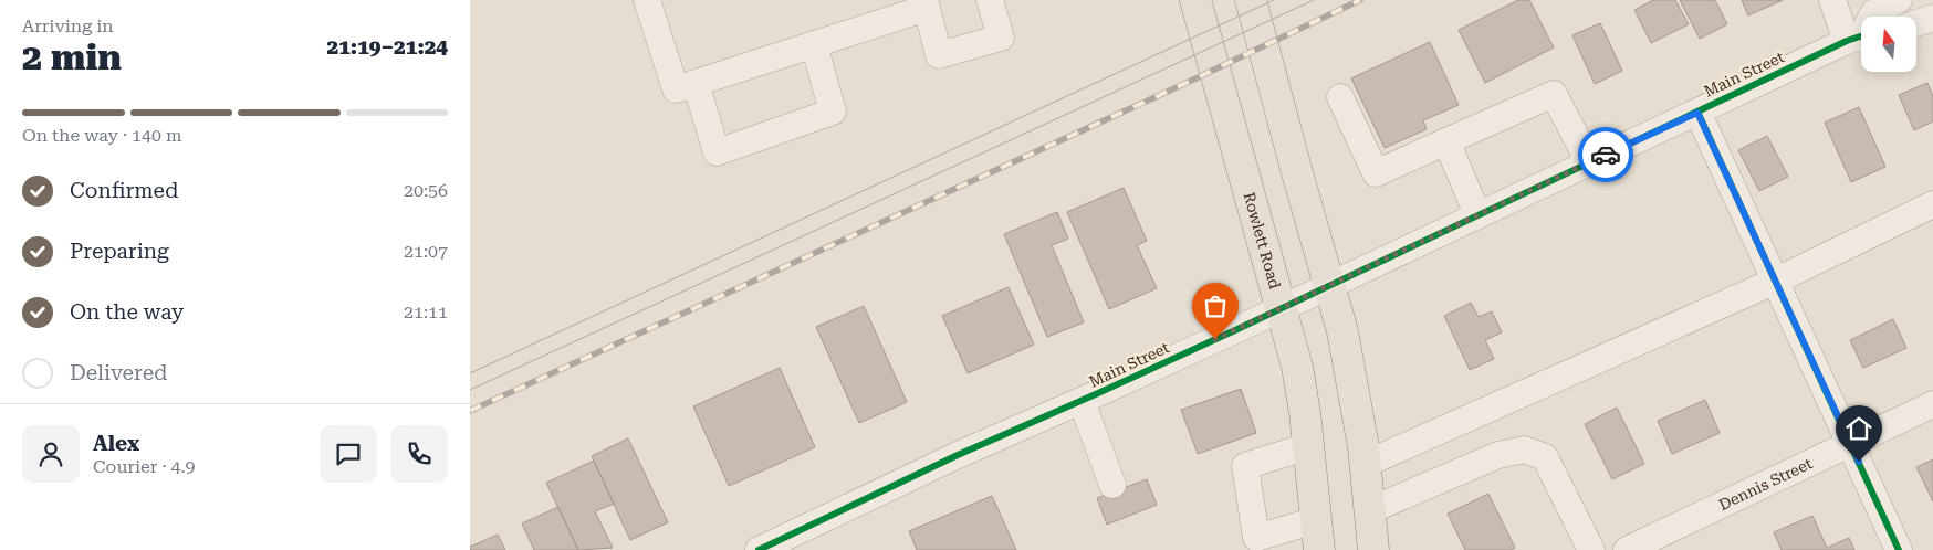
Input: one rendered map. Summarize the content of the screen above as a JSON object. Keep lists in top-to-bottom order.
{
  "streets": {
    "main road": ["Rowlett Road"],
    "street": ["Main Street", "Dennis Street"]
  },
  "crossings": [
    ["Main Street", "Rowlett Road"]
  ],
  "north": "top",
  "page": {
    "heading": ["2 min", "Arriving in", "21:19–21:24"],
    "panel": ["Alex", "Courier · 4.9"],
    "bar": "On the way · 140 m",
    "list": [
      ["Confirmed", "20:56"],
      ["Preparing", "21:07"],
      ["On the way", "21:11"],
      "Delivered"
    ]
  }
}
